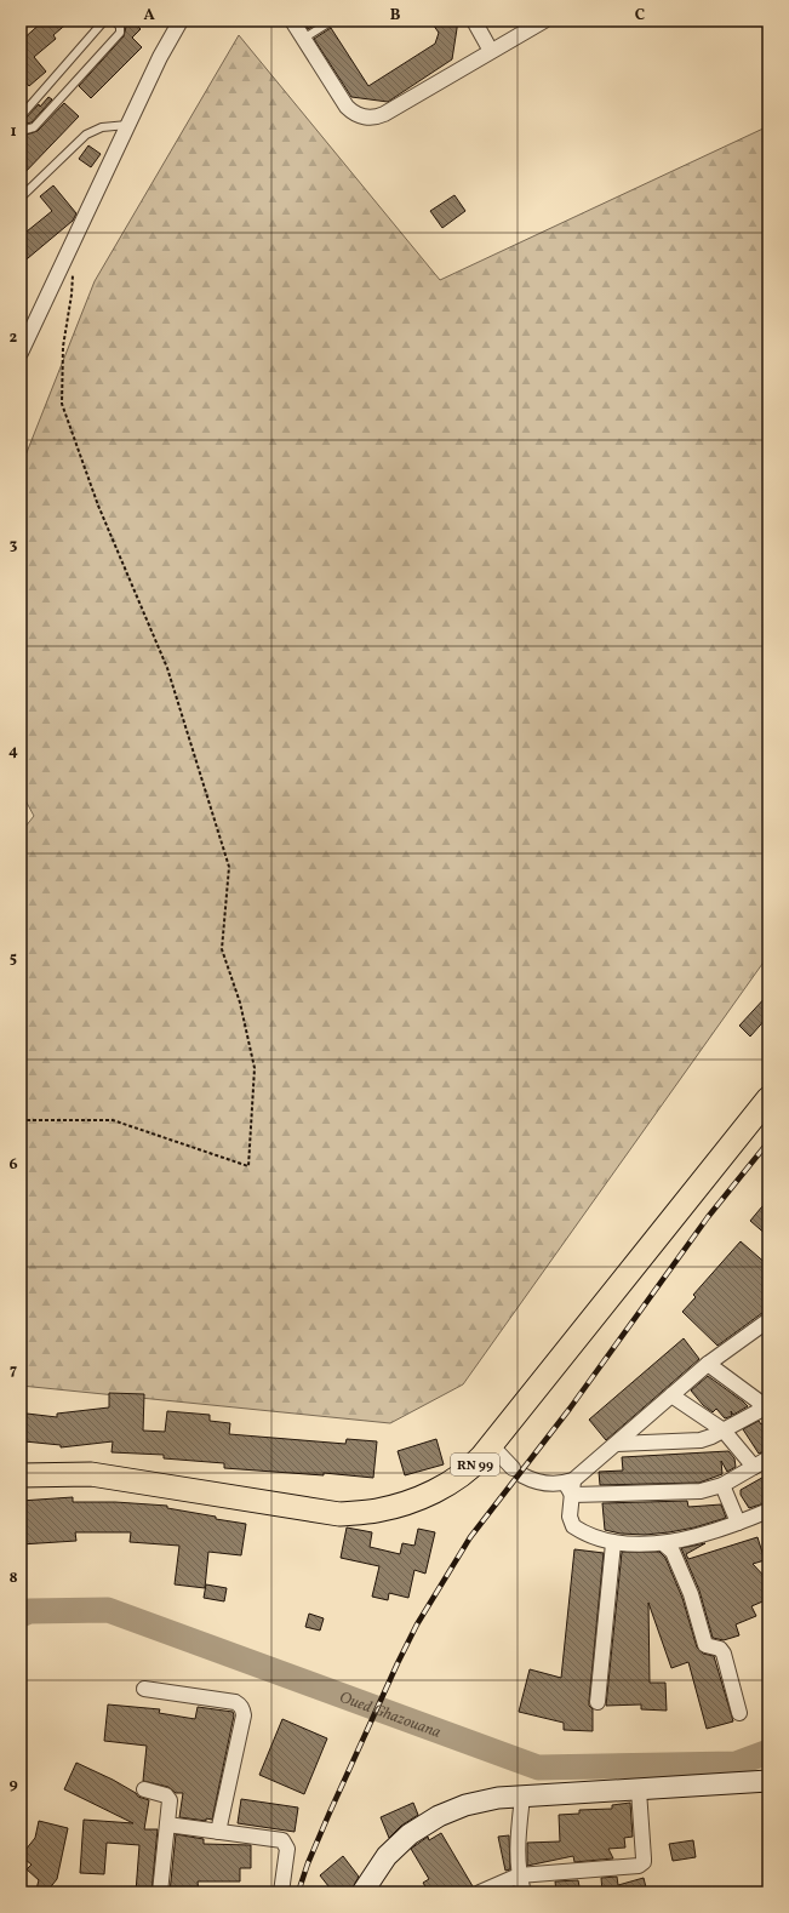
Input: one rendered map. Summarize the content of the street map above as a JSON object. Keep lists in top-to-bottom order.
{
  "streets": {
    "main road": ["RN 99"]
  },
  "water": ["Oued Ghazouana"],
  "grid": {
    "columns": ["A", "B", "C"],
    "rows": [
      "1",
      "2",
      "3",
      "4",
      "5",
      "6",
      "7",
      "8",
      "9"
    ]
  }
}
